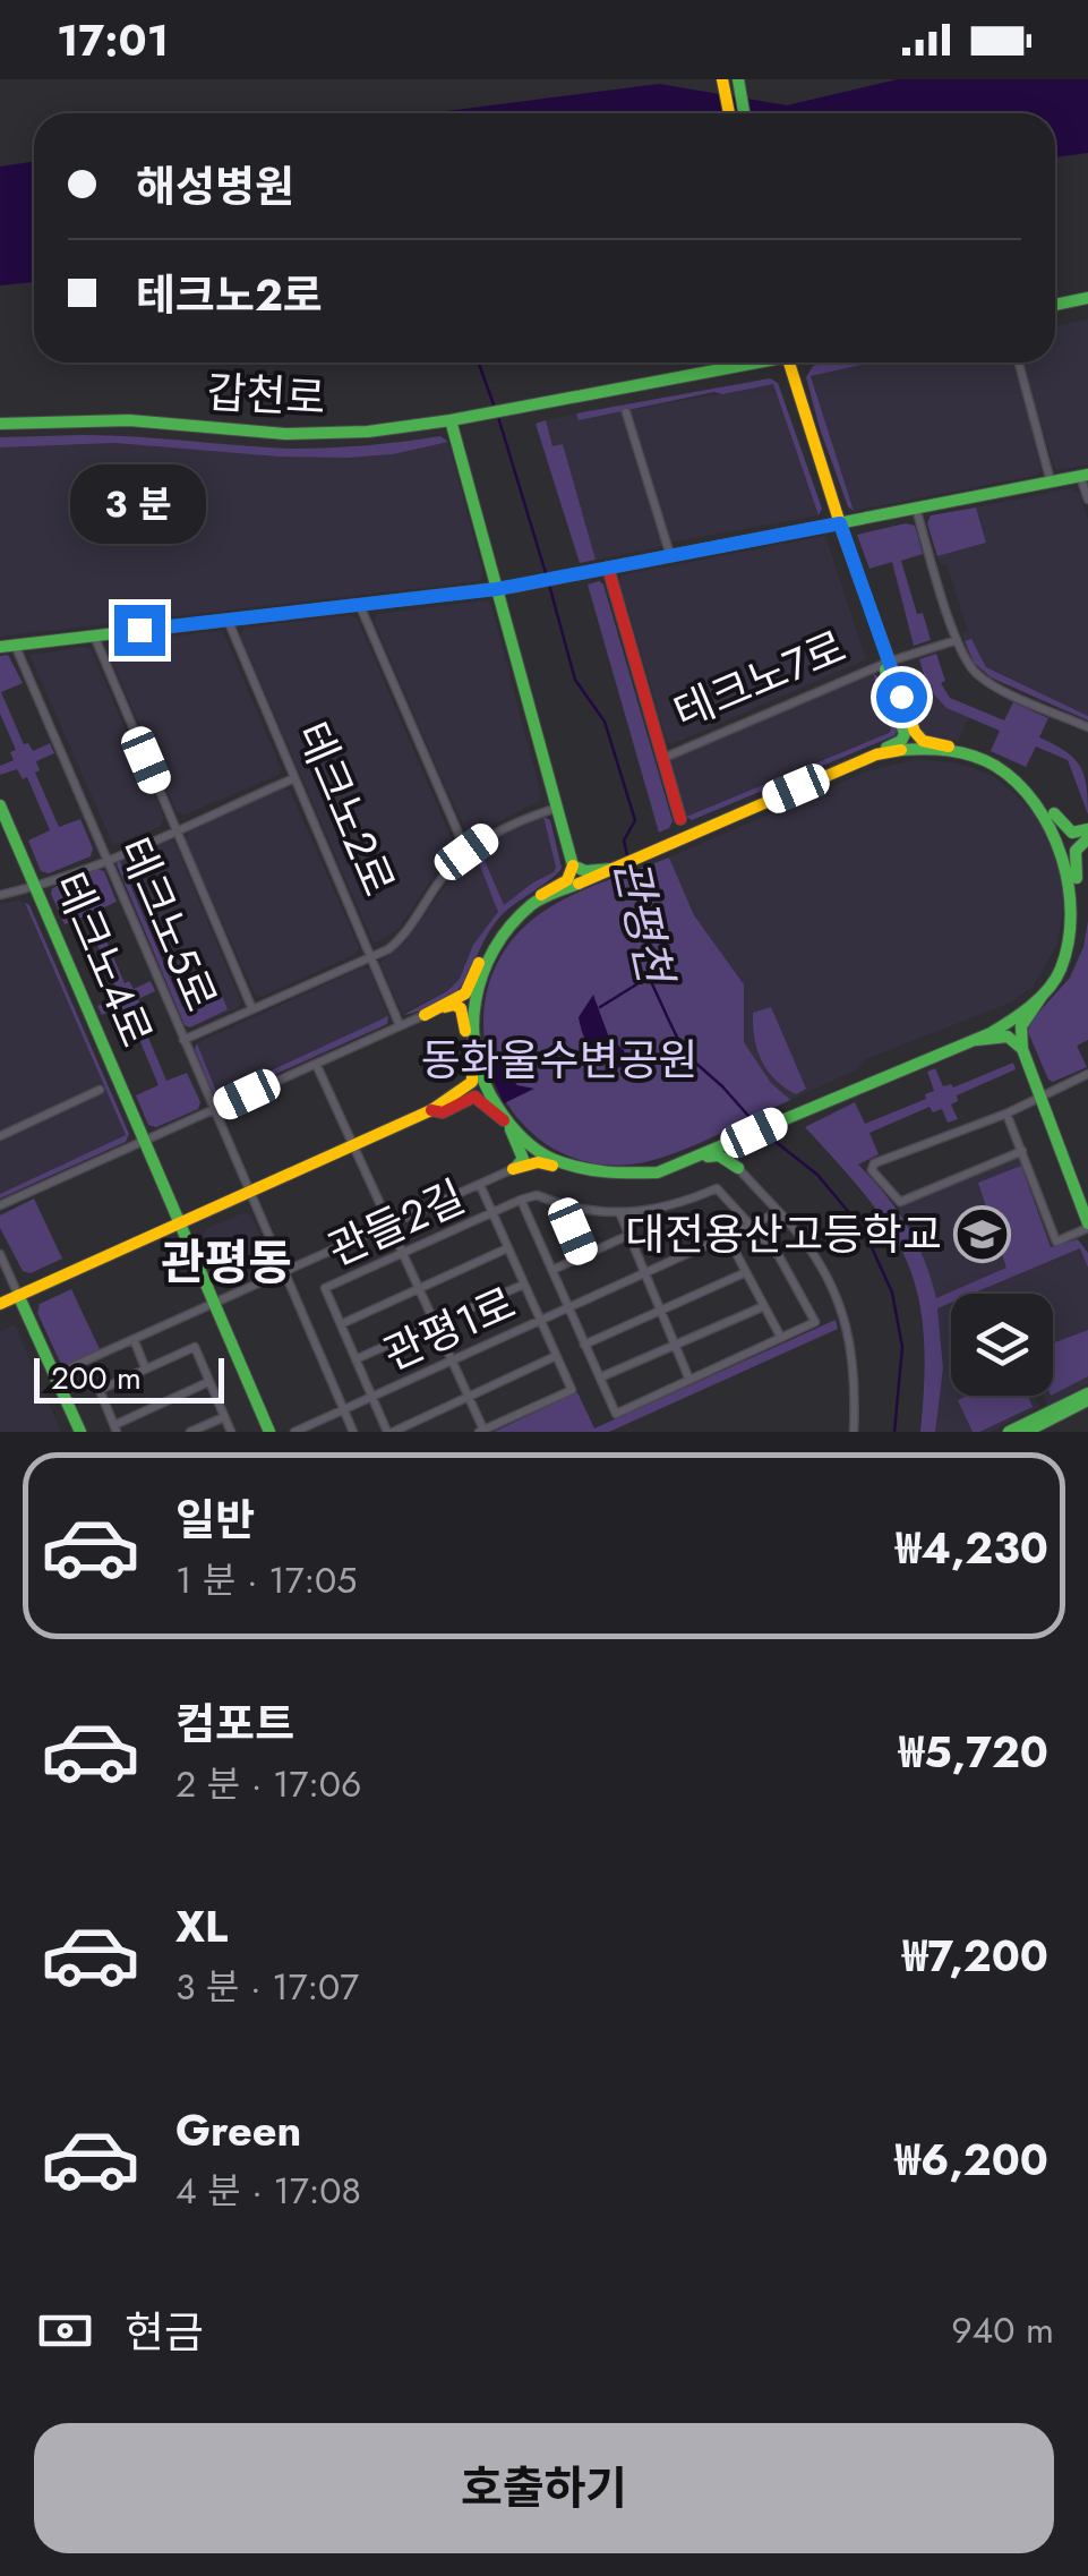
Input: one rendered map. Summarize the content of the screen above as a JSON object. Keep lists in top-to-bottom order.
{
  "streets": {
    "main road": ["갑천로", "테크노7로", "테크노4로"],
    "street": [
      "테크노2로",
      "테크노5로",
      "관들2길",
      "관평1로"
    ]
  },
  "crossings": [
    ["테크노2로", "테크노5로"],
    ["테크노5로", "관평1로"],
    ["관들2길", "관평1로"]
  ],
  "districts": ["관평동"],
  "water": ["관평천"],
  "parks": ["동화울수변공원"],
  "places": {
    "school or university": ["대전용산고등학교"]
  },
  "scale_bar": "200 m",
  "page": {
    "status": "17:01",
    "banner": ["해성병원", "테크노2로"],
    "bubble": "3 분",
    "scale": "200 m",
    "list": [
      {
        "name": "일반",
        "note": "1 분 · 17:05",
        "value": "₩4,230"
      },
      {
        "name": "컴포트",
        "note": "2 분 · 17:06",
        "value": "₩5,720"
      },
      {
        "name": "XL",
        "note": "3 분 · 17:07",
        "value": "₩7,200"
      },
      {
        "name": "Green",
        "note": "4 분 · 17:08",
        "value": "₩6,200"
      }
    ],
    "pay": ["현금", "940 m"],
    "buttons": "호출하기"
  }
}
